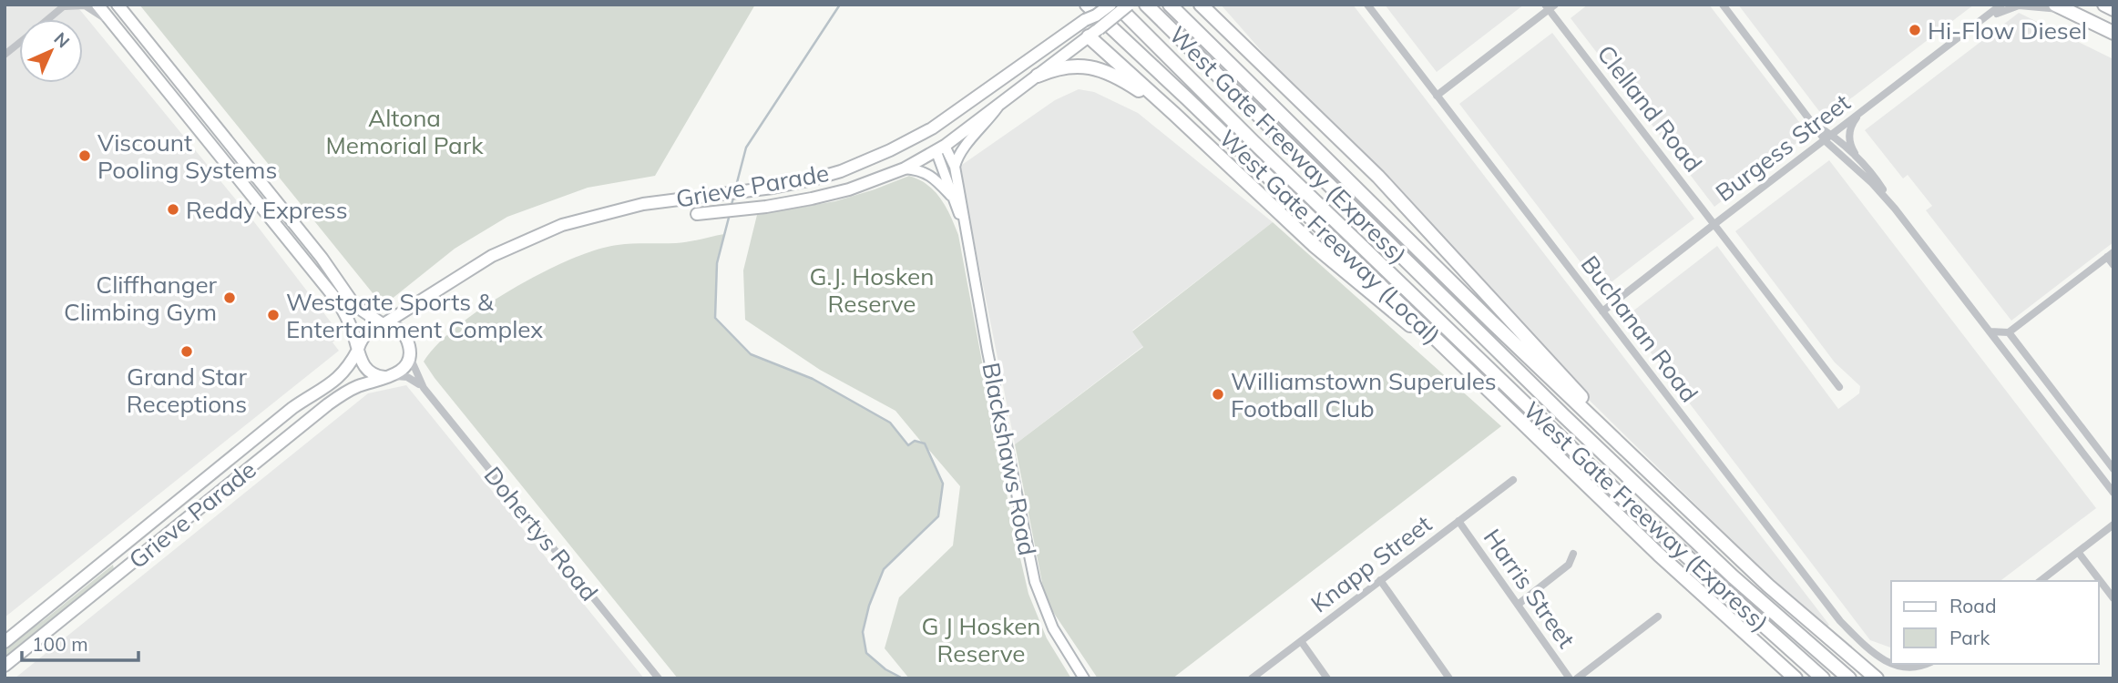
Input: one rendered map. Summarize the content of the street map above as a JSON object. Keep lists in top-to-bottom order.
{
  "streets": {
    "highway": ["West Gate Freeway (Express)", "West Gate Freeway (Local)"],
    "main road": ["Grieve Parade", "Blackshaws Road"],
    "street": [
      "Clelland Road",
      "Burgess Street",
      "Buchanan Road",
      "Dohertys Road",
      "Knapp Street",
      "Harris Street"
    ]
  },
  "crossings": [
    ["Clelland Road", "Burgess Street"],
    ["Burgess Street", "Buchanan Road"],
    ["Grieve Parade", "Blackshaws Road"],
    ["Grieve Parade", "Dohertys Road"],
    ["Knapp Street", "Harris Street"]
  ],
  "parks": ["Altona Memorial Park", "G.J. Hosken Reserve", "G J Hosken Reserve"],
  "places": [
    "Hi-Flow Diesel",
    "Viscount Pooling Systems",
    "Reddy Express",
    "Cliffhanger Climbing Gym",
    "Westgate Sports & Entertainment Complex",
    "Grand Star Receptions",
    "Williamstown Superules Football Club"
  ],
  "legend": ["Road", "Park"],
  "scale_bar": "100 m",
  "north": "top right"
}
